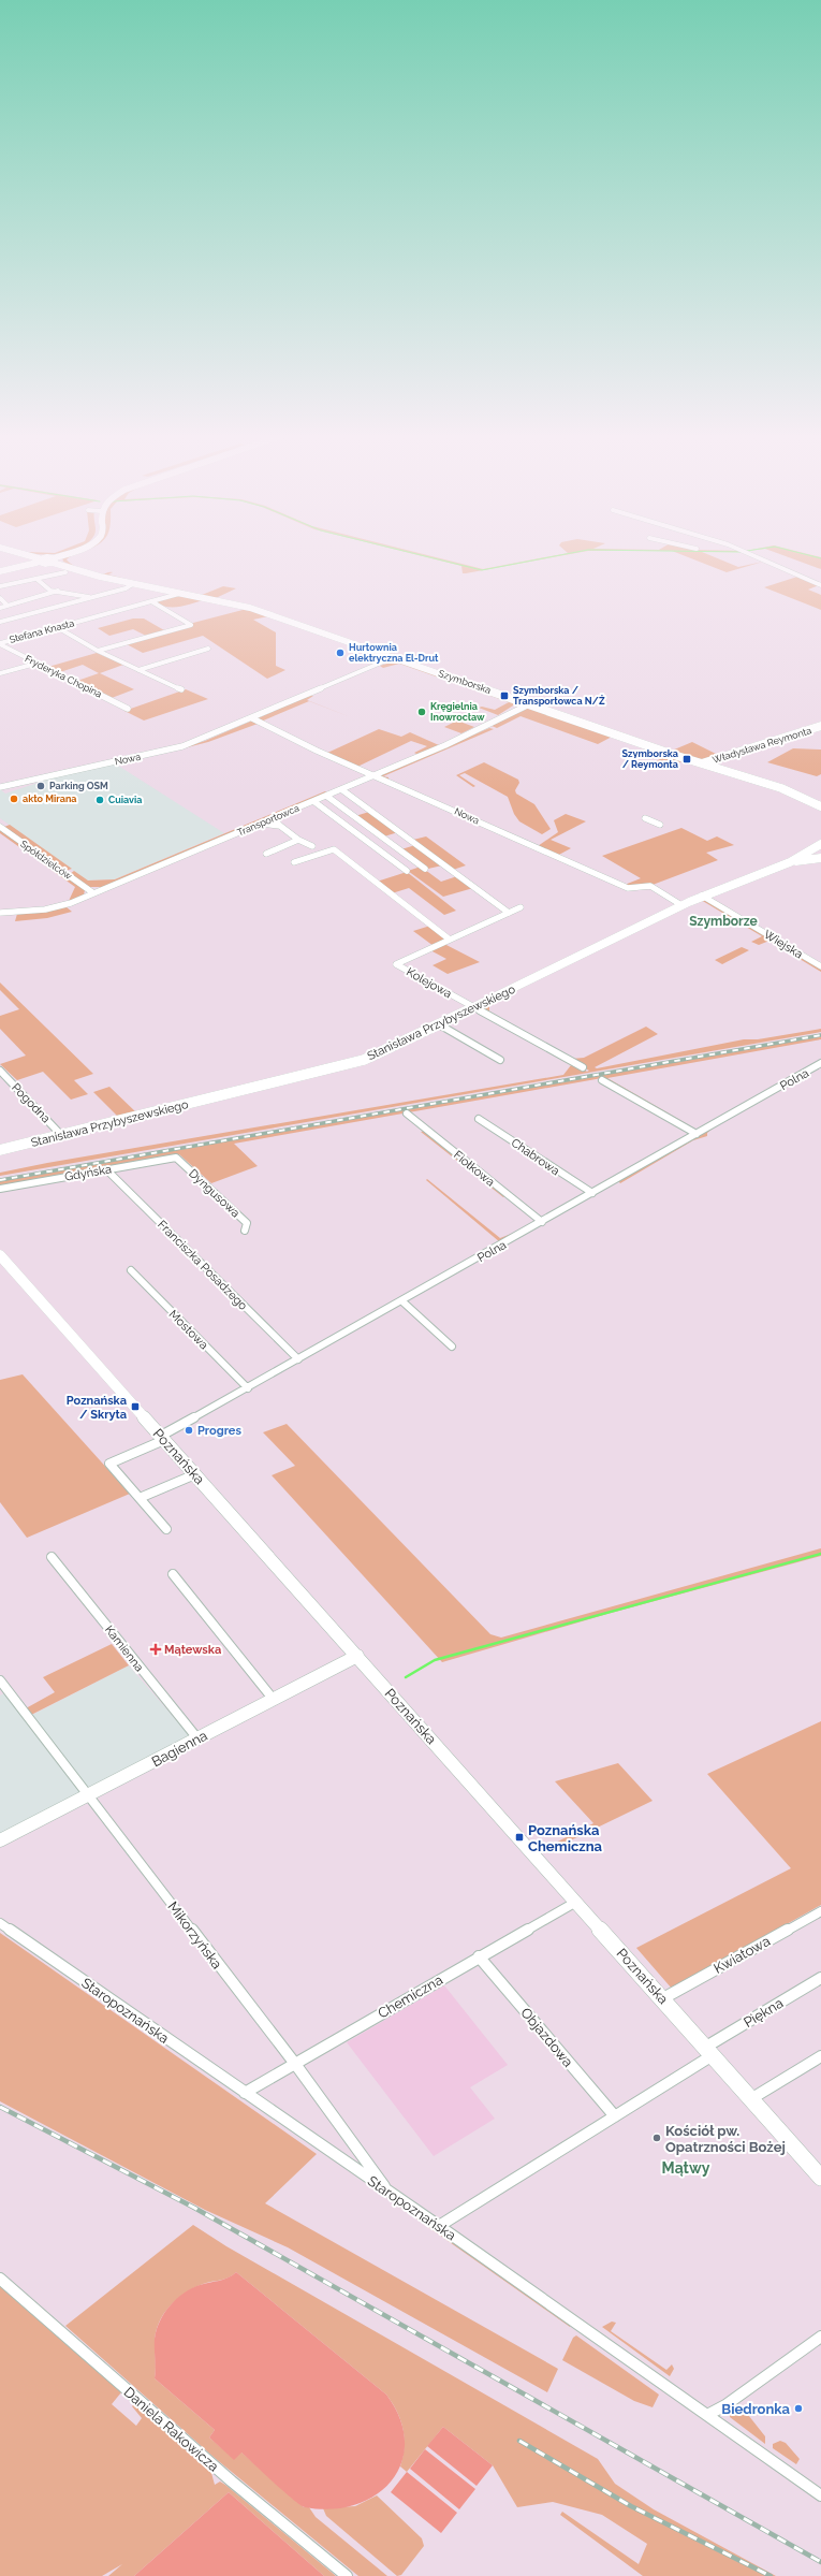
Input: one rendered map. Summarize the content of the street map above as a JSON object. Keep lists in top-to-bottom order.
{
  "streets": {
    "street": [
      "Stefana Knasta",
      "Fryderyka Chopina",
      "Szymborska",
      "Władysława Reymonta",
      "Nowa",
      "Transportowca",
      "Spółdzielców",
      "Wiejska",
      "Kolejowa",
      "Stanisława Przybyszewskiego",
      "Polna",
      "Pogodna",
      "Chabrowa",
      "Fiołkowa",
      "Gdyńska",
      "Dyngusowa",
      "Franciszka Posadzego",
      "Mostowa",
      "Poznańska",
      "Kamienna",
      "Bagienna",
      "Mikorzyńska",
      "Kwiatowa",
      "Chemiczna",
      "Staropoznańska",
      "Piękna",
      "Objazdowa",
      "Daniela Rakowicza"
    ]
  },
  "crossings": [
    ["Stefana Knasta", "Fryderyka Chopina"],
    ["Stefana Knasta", "Szymborska"],
    ["Szymborska", "Władysława Reymonta"],
    ["Szymborska", "Nowa"],
    ["Szymborska", "Transportowca"],
    ["Nowa", "Transportowca"],
    ["Nowa", "Stanisława Przybyszewskiego"],
    ["Transportowca", "Spółdzielców"],
    ["Wiejska", "Stanisława Przybyszewskiego"],
    ["Kolejowa", "Stanisława Przybyszewskiego"],
    ["Stanisława Przybyszewskiego", "Pogodna"],
    ["Polna", "Chabrowa"],
    ["Polna", "Fiołkowa"],
    ["Polna", "Franciszka Posadzego"],
    ["Polna", "Mostowa"],
    ["Polna", "Poznańska"],
    ["Gdyńska", "Dyngusowa"],
    ["Gdyńska", "Franciszka Posadzego"],
    ["Poznańska", "Bagienna"],
    ["Poznańska", "Kwiatowa"],
    ["Poznańska", "Chemiczna"],
    ["Poznańska", "Piękna"],
    ["Kamienna", "Bagienna"],
    ["Bagienna", "Mikorzyńska"],
    ["Mikorzyńska", "Chemiczna"],
    ["Mikorzyńska", "Staropoznańska"],
    ["Chemiczna", "Staropoznańska"],
    ["Chemiczna", "Objazdowa"]
  ],
  "districts": ["Szymborze", "Mątwy"],
  "places": {
    "other": [
      "Hurtownia elektryczna El-Drut",
      "Kręgielnia Inowrocław",
      "Parking OSM",
      "akto Mirana",
      "Cuiavia",
      "Progres",
      "Kościół pw. Opatrzności Bożej",
      "Biedronka"
    ],
    "transit": [
      "Szymborska / Transportowca N/Ż",
      "Szymborska / Reymonta",
      "Poznańska / Skryta",
      "Poznańska Chemiczna"
    ],
    "health": ["Mątewska"]
  }
}
